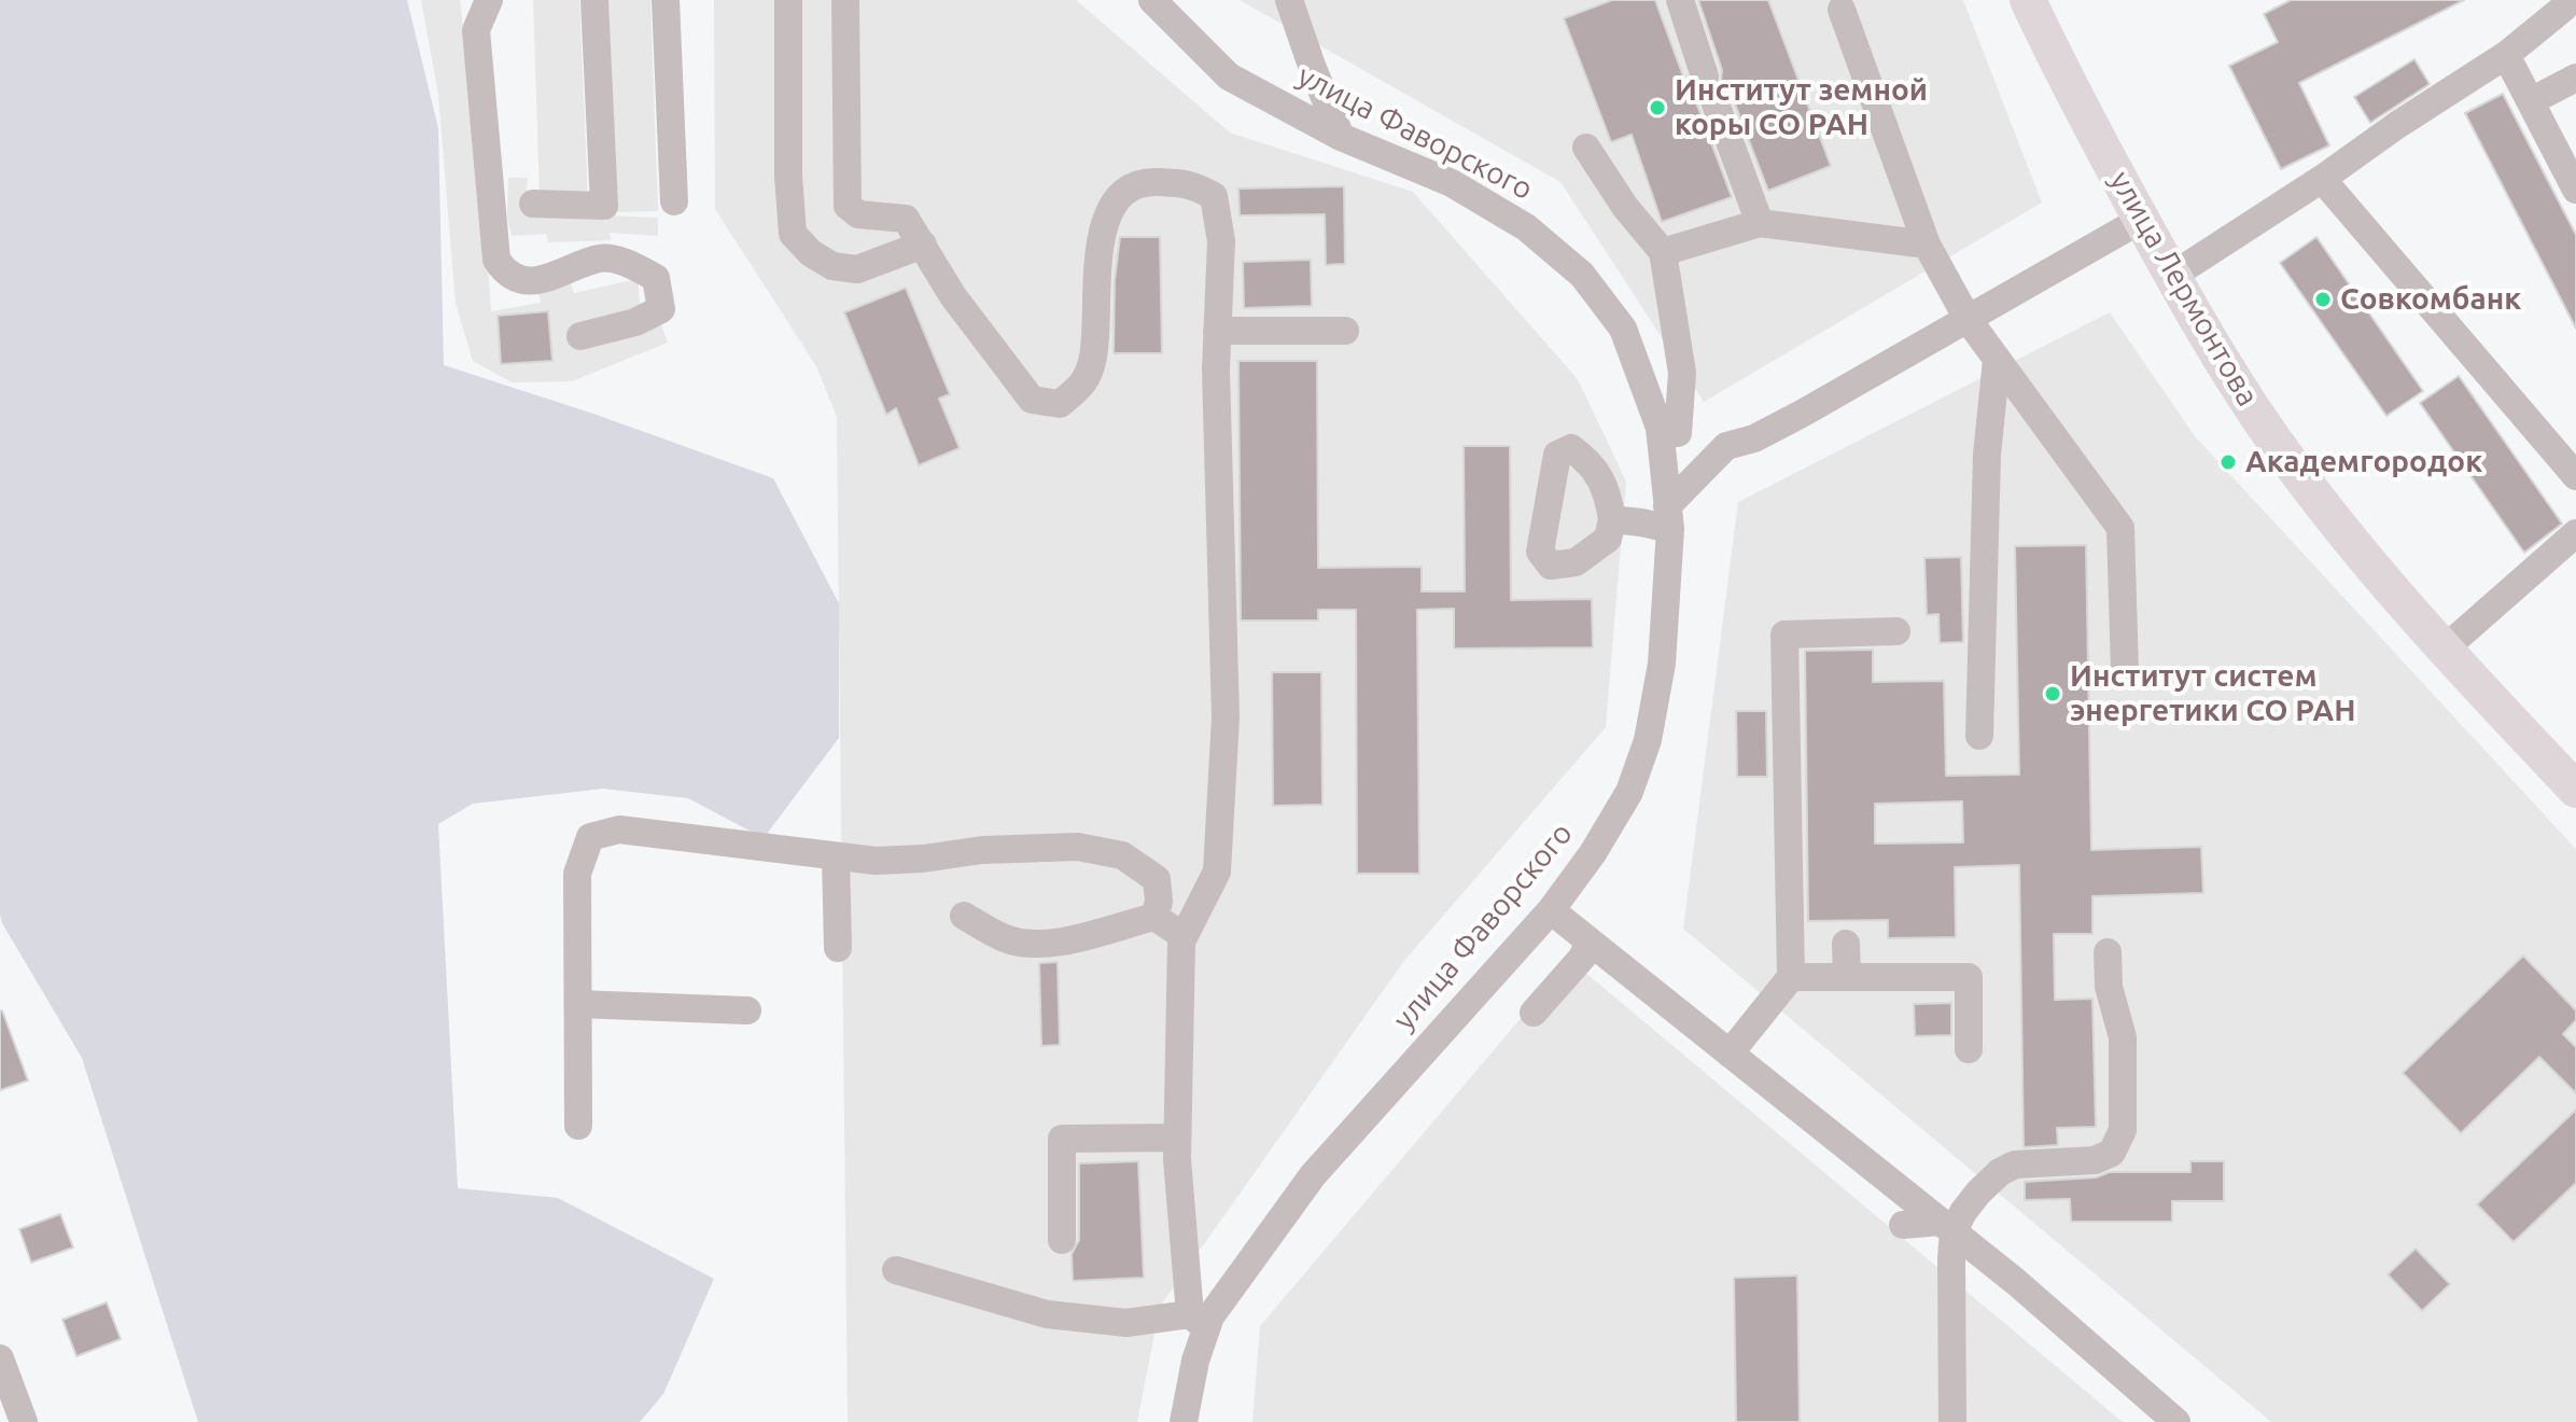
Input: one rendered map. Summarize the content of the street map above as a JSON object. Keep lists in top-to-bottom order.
{
  "streets": {
    "main road": ["улица Лермонтова"],
    "street": ["улица Фаворского"]
  },
  "places": [
    "Институт земной коры СО РАН",
    "Совкомбанк",
    "Академгородок",
    "Институт систем энергетики СО РАН"
  ]
}
